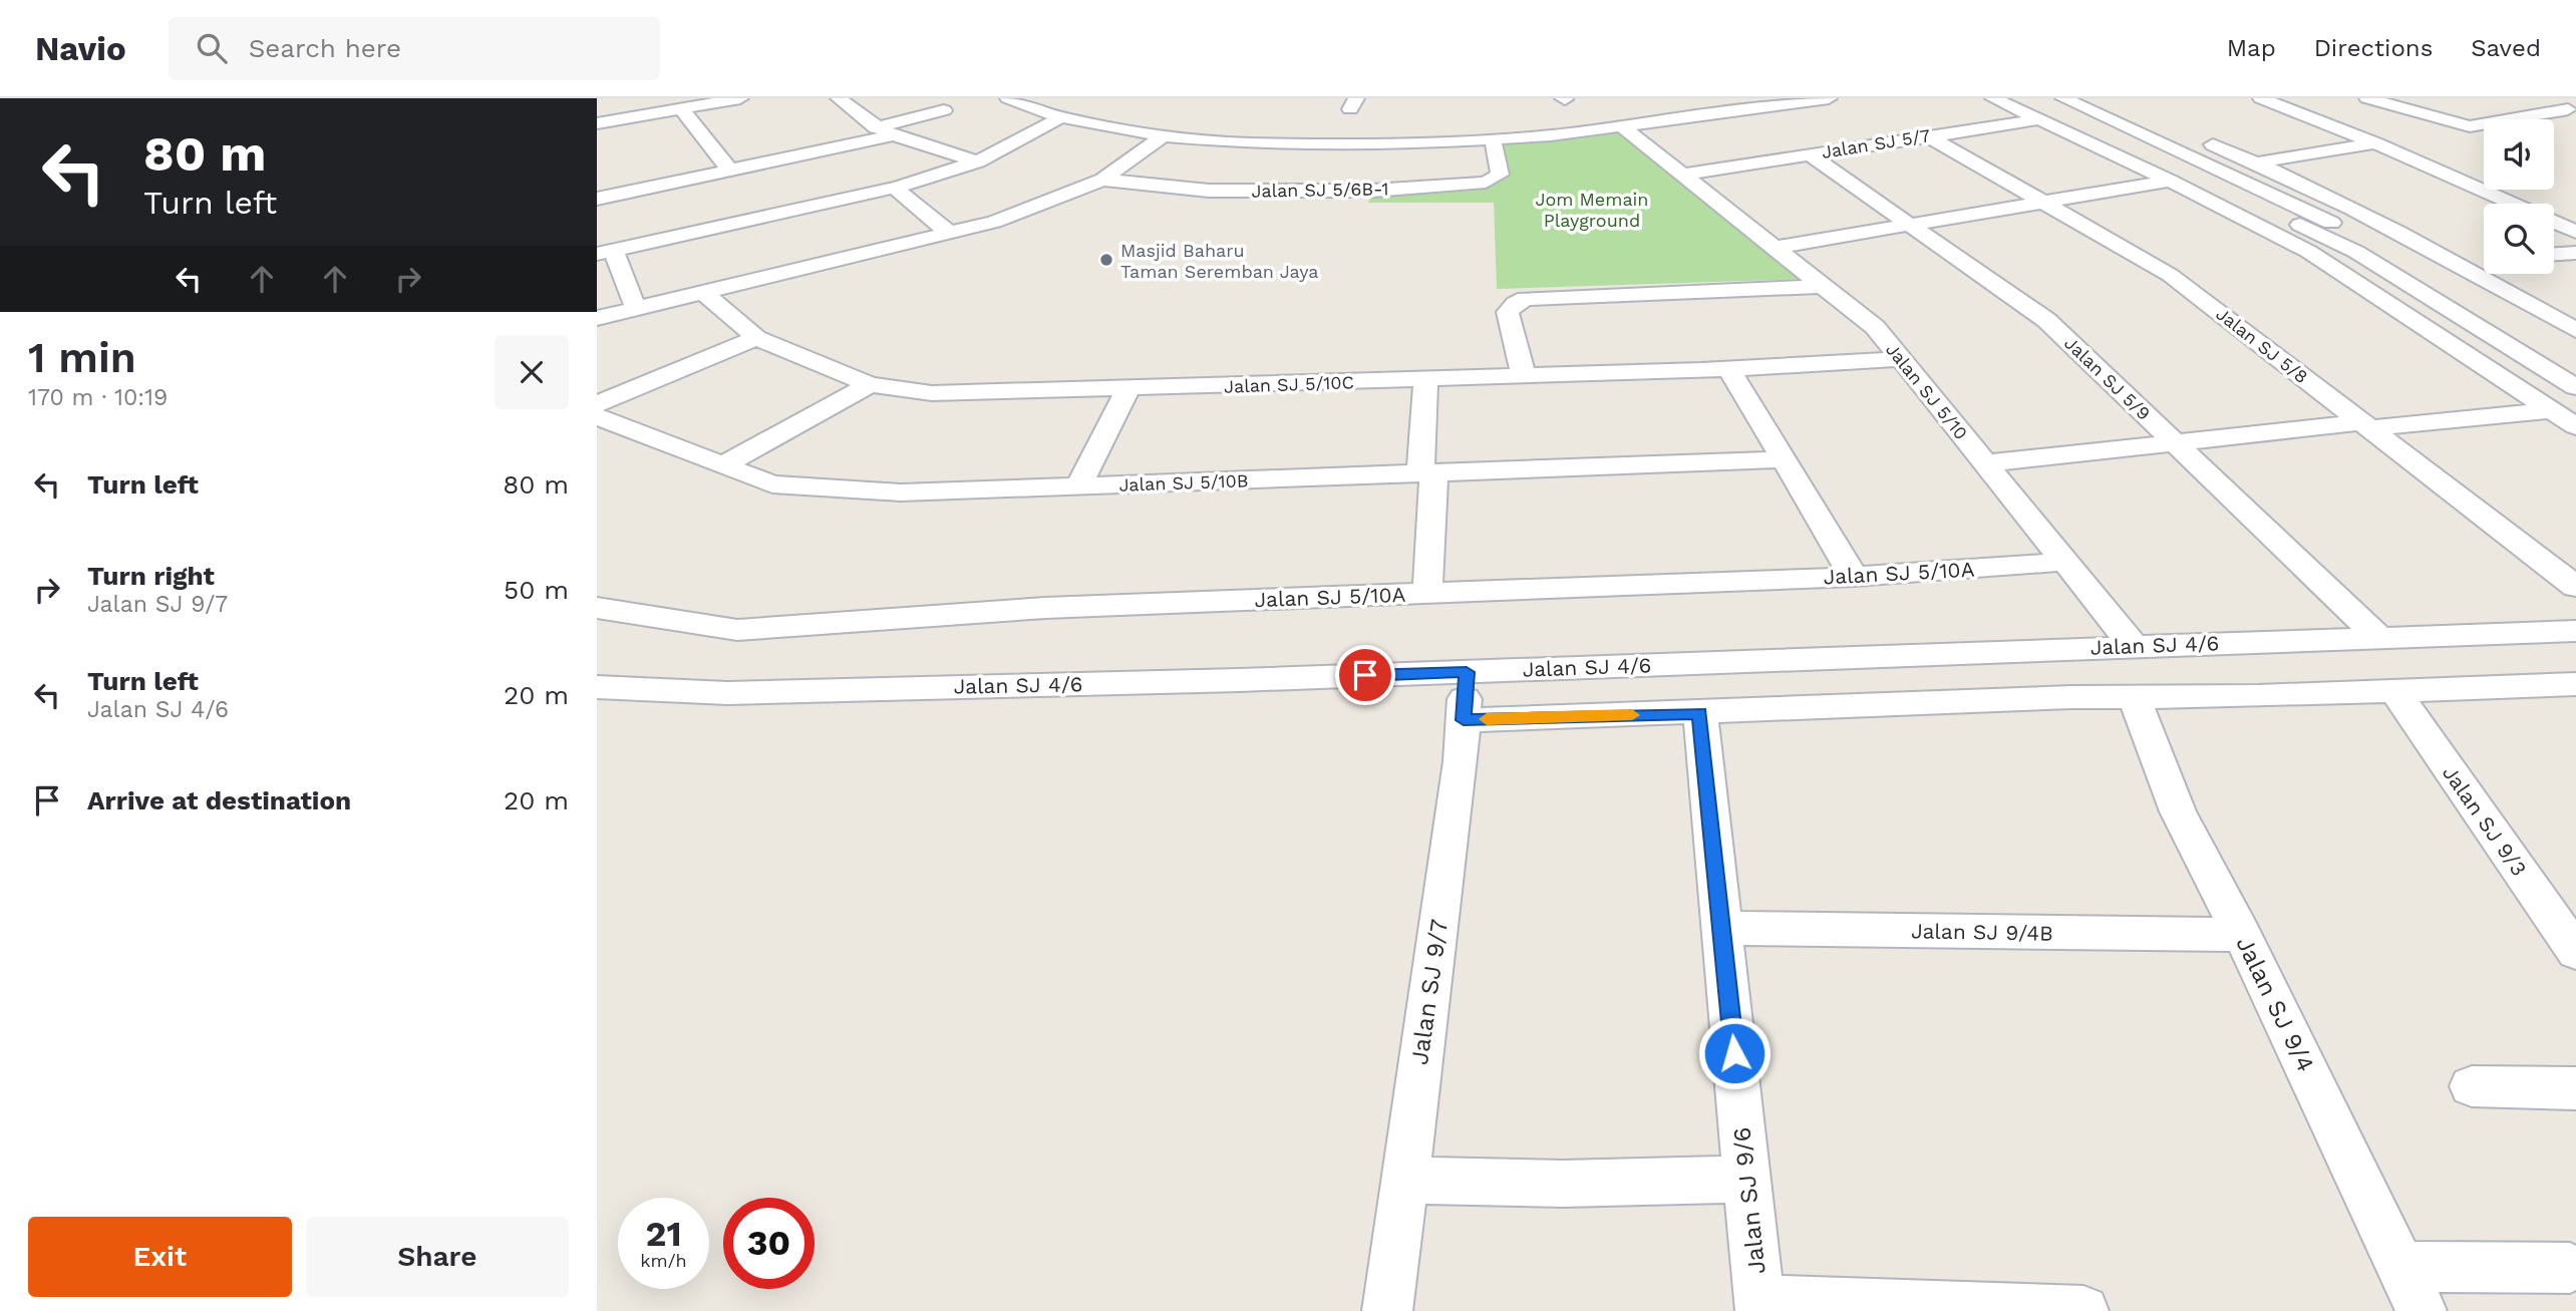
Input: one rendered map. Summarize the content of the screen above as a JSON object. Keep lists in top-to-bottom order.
{
  "streets": {
    "street": [
      "Jalan SJ 5/7",
      "Jalan SJ 5/6B-1",
      "Jalan SJ 5/8",
      "Jalan SJ 5/9",
      "Jalan SJ 5/10C",
      "Jalan SJ 5/10",
      "Jalan SJ 5/10B",
      "Jalan SJ 5/10A",
      "Jalan SJ 4/6",
      "Jalan SJ 9/3",
      "Jalan SJ 9/4B",
      "Jalan SJ 9/7",
      "Jalan SJ 9/4",
      "Jalan SJ 9/6"
    ]
  },
  "crossings": [
    ["Jalan SJ 5/7", "Jalan SJ 5/8"],
    ["Jalan SJ 5/7", "Jalan SJ 5/9"],
    ["Jalan SJ 5/7", "Jalan SJ 5/10"],
    ["Jalan SJ 5/9", "Jalan SJ 4/6"],
    ["Jalan SJ 5/10C", "Jalan SJ 5/10"],
    ["Jalan SJ 5/10", "Jalan SJ 5/10A"],
    ["Jalan SJ 5/10", "Jalan SJ 4/6"],
    ["Jalan SJ 4/6", "Jalan SJ 9/7"],
    ["Jalan SJ 9/4B", "Jalan SJ 9/4"],
    ["Jalan SJ 9/4B", "Jalan SJ 9/6"]
  ],
  "parks": ["Jom Memain Playground"],
  "places": ["Masjid Baharu Taman Seremban Jaya"],
  "page": {
    "header": "Navio",
    "search": "Search here",
    "nav": ["Map", "Directions", "Saved"],
    "turn": ["80 m", "Turn left"],
    "heading": ["1 min", "170 m · 10:19"],
    "list": [
      {
        "name": "Turn left",
        "value": "80 m"
      },
      {
        "name": "Turn right",
        "note": "Jalan SJ 9/7",
        "value": "50 m"
      },
      {
        "name": "Turn left",
        "note": "Jalan SJ 4/6",
        "value": "20 m"
      },
      {
        "name": "Arrive at destination",
        "value": "20 m"
      }
    ],
    "speed": "21 km/h",
    "limit": "30",
    "buttons": ["Exit", "Share"]
  }
}
